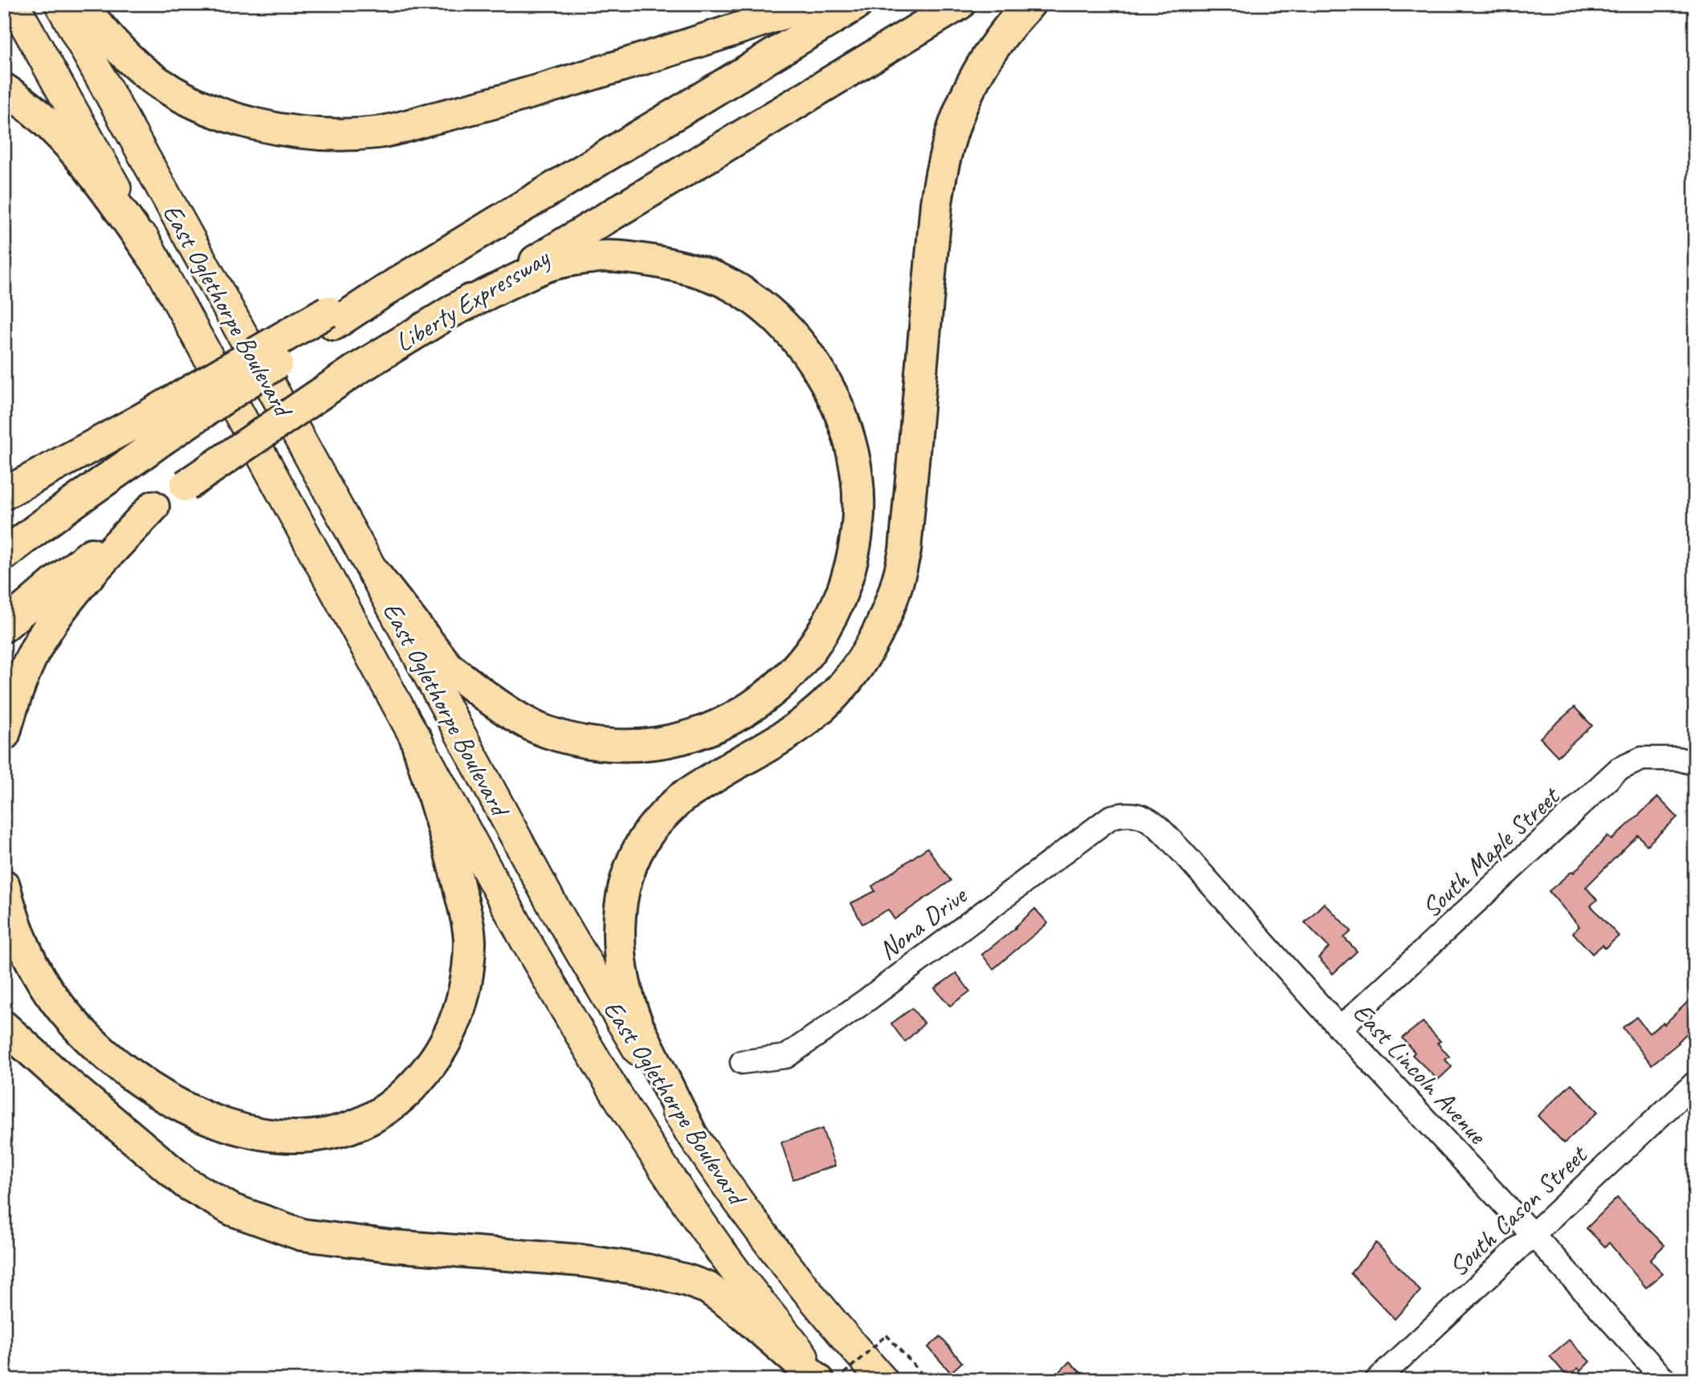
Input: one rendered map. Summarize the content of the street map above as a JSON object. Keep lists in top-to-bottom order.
{
  "streets": {
    "highway": ["Liberty Expressway"],
    "main road": ["East Oglethorpe Boulevard"],
    "street": [
      "South Maple Street",
      "Nona Drive",
      "East Lincoln Avenue",
      "South Cason Street"
    ]
  },
  "crossings": [
    ["South Maple Street", "East Lincoln Avenue"],
    ["Nona Drive", "East Lincoln Avenue"],
    ["East Lincoln Avenue", "South Cason Street"]
  ]
}
